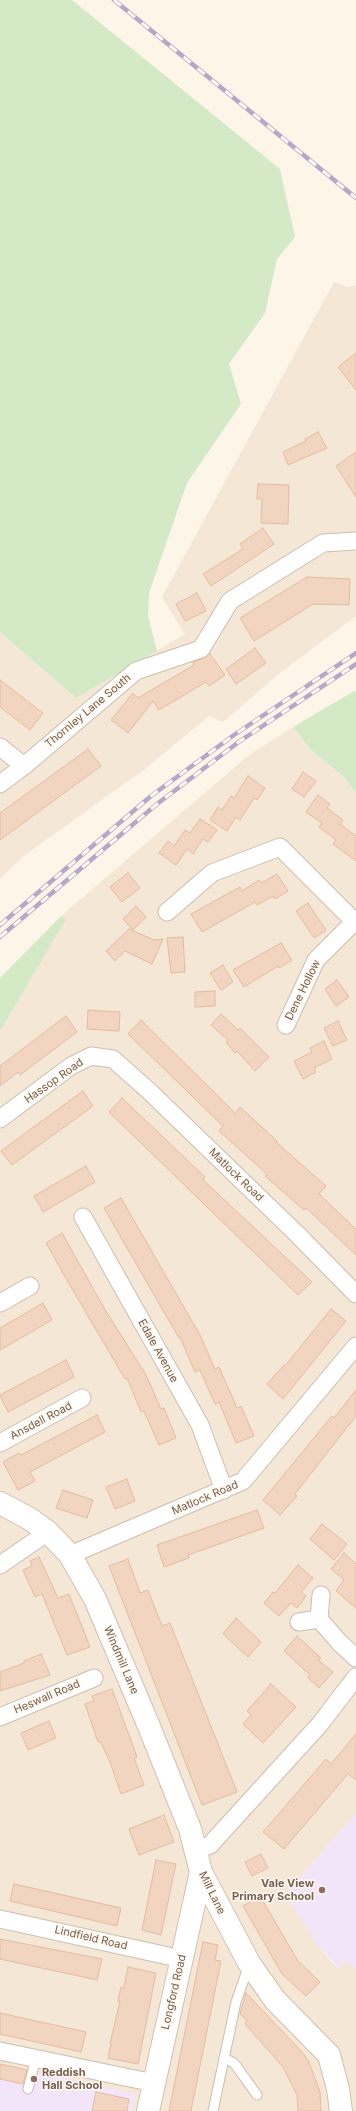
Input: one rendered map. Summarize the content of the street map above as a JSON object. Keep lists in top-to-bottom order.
{
  "streets": {
    "street": [
      "Thornley Lane South",
      "Dene Hollow",
      "Hassop Road",
      "Matlock Road",
      "Edale Avenue",
      "Ansdell Road",
      "Windmill Lane",
      "Heswall Road",
      "Mill Lane",
      "Lindfield Road",
      "Longford Road"
    ]
  },
  "crossings": [
    ["Hassop Road", "Matlock Road"],
    ["Matlock Road", "Edale Avenue"],
    ["Matlock Road", "Windmill Lane"],
    ["Windmill Lane", "Mill Lane"],
    ["Mill Lane", "Longford Road"],
    ["Lindfield Road", "Longford Road"]
  ],
  "places": ["Vale View Primary School", "Reddish Hall School"]
}
